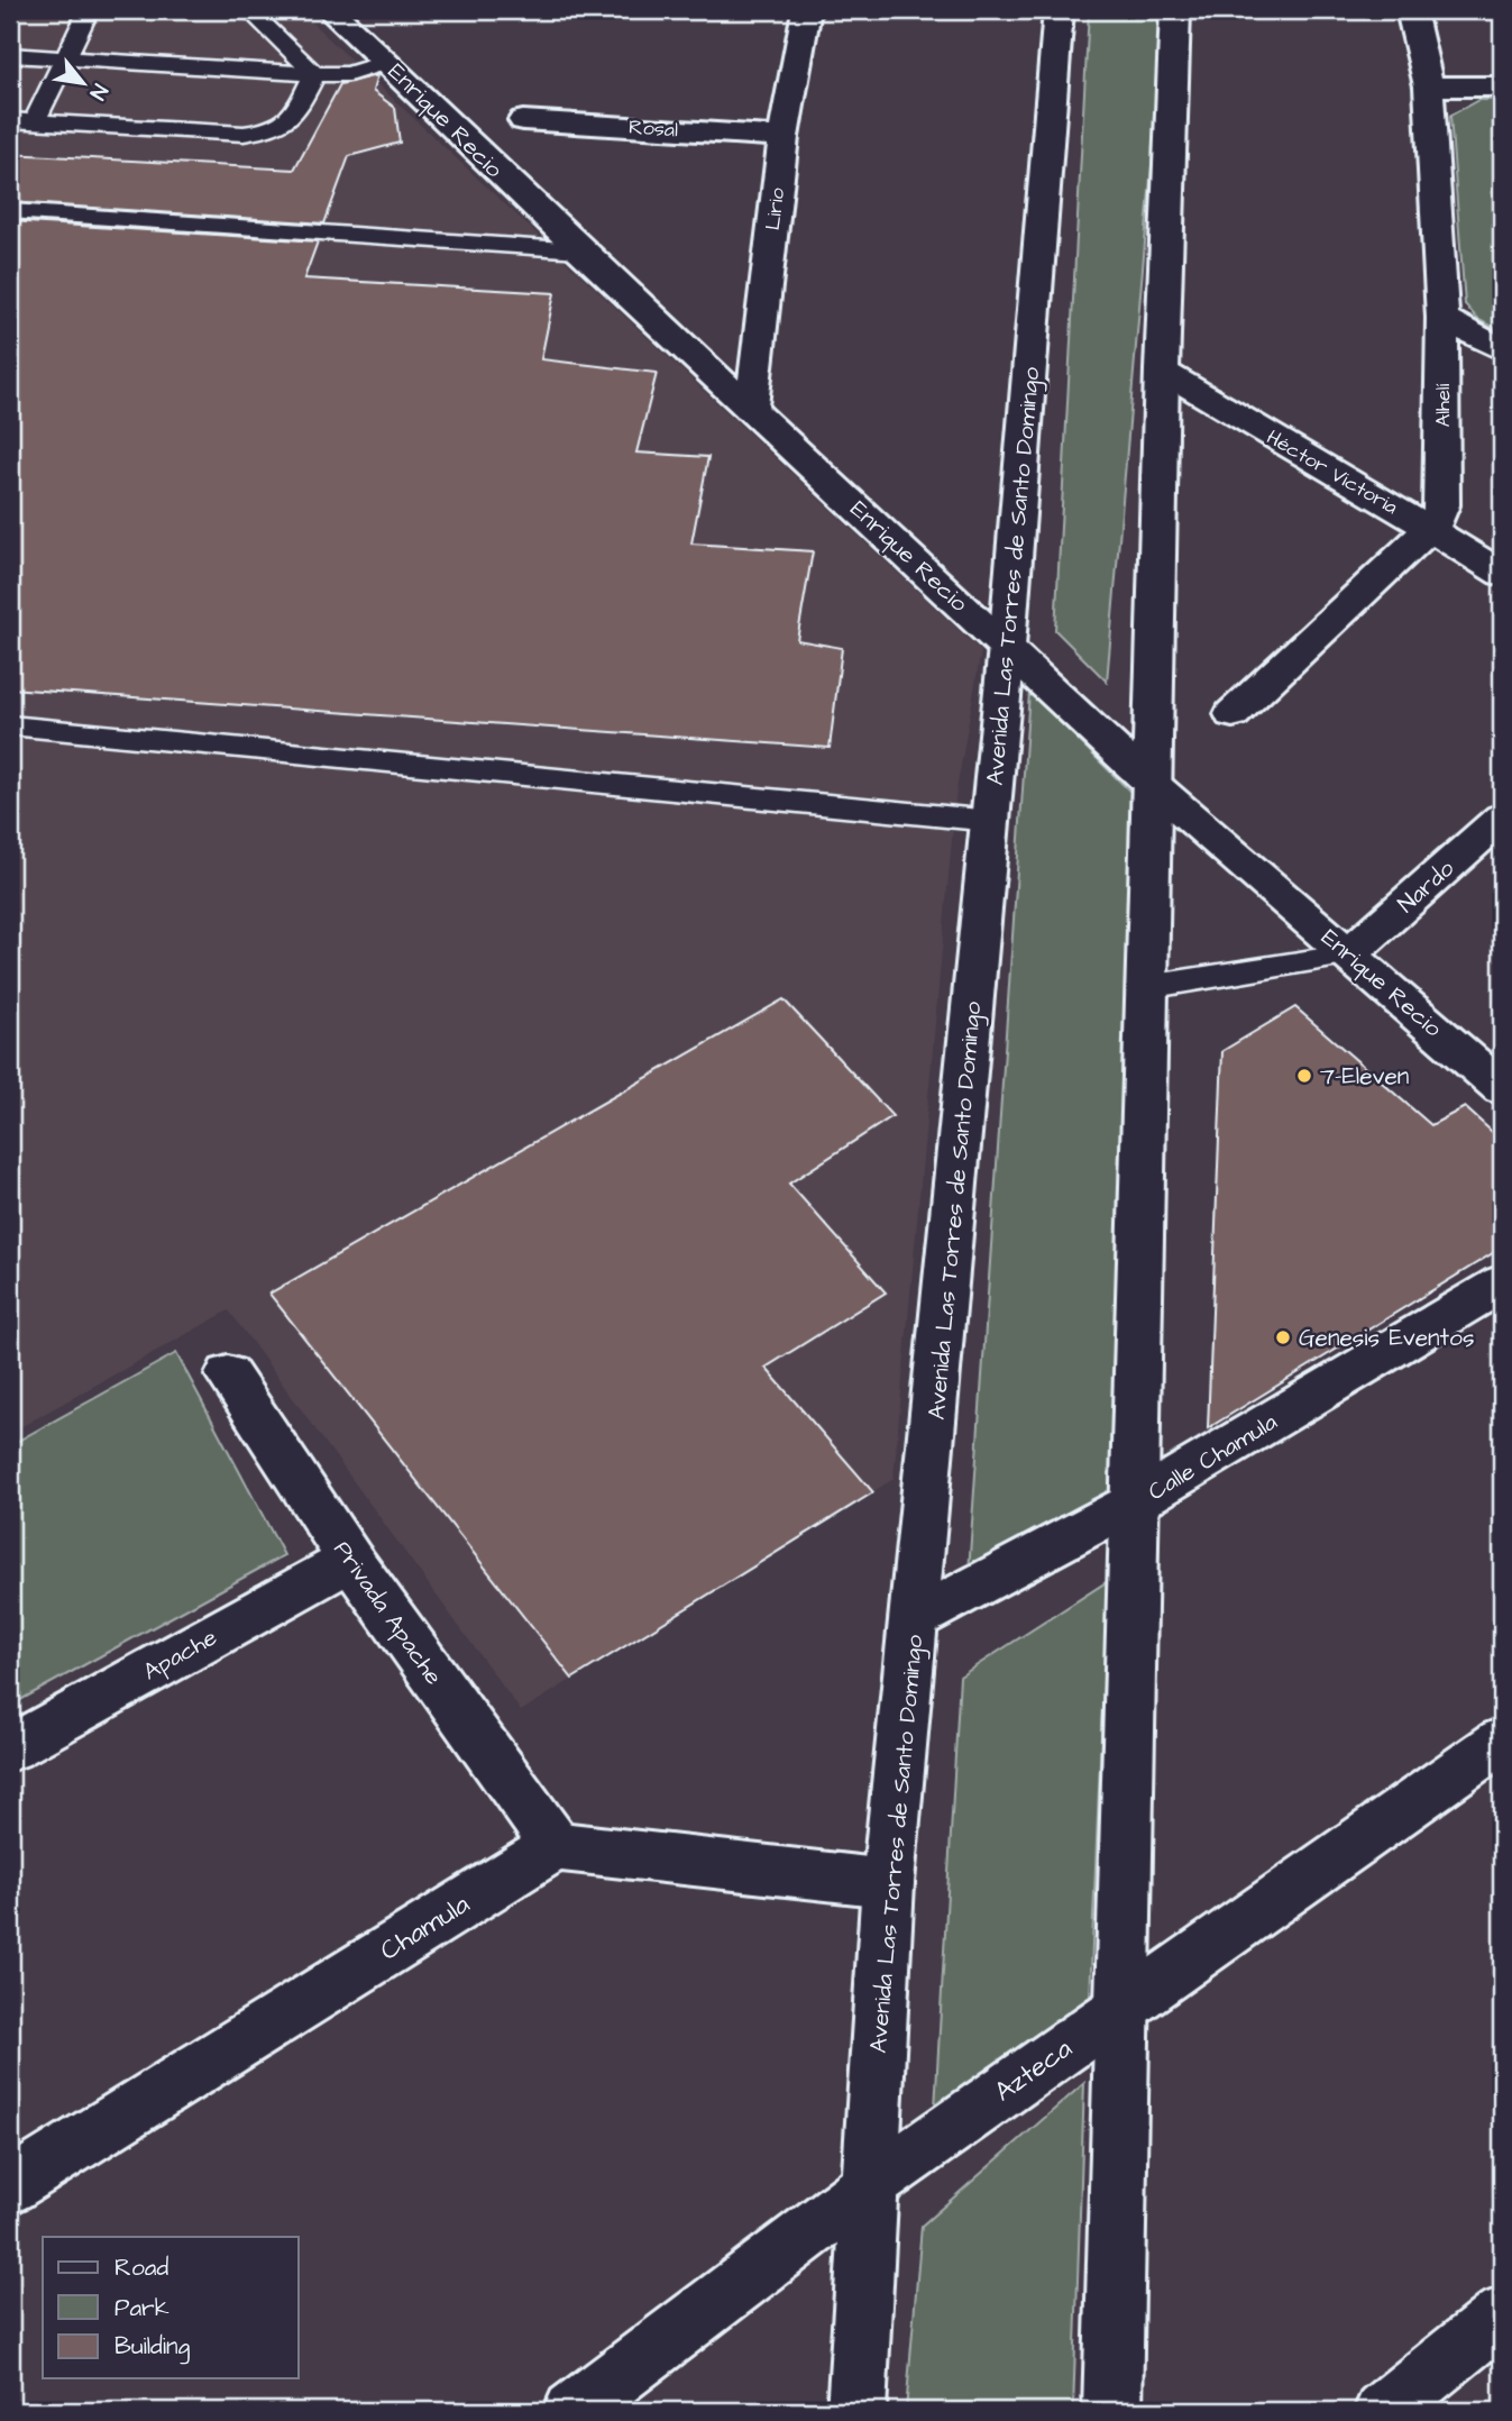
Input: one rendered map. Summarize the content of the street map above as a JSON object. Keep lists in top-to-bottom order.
{
  "streets": {
    "street": [
      "Enrique Recio",
      "Rosal",
      "Lirio",
      "Alhelí",
      "Héctor Victoria",
      "Avenida Las Torres de Santo Domingo",
      "Nardo",
      "Calle Chamula",
      "Privada Apache",
      "Apache",
      "Chamula",
      "Azteca"
    ]
  },
  "crossings": [
    ["Enrique Recio", "Lirio"],
    ["Enrique Recio", "Avenida Las Torres de Santo Domingo"],
    ["Enrique Recio", "Nardo"],
    ["Rosal", "Lirio"],
    ["Alhelí", "Héctor Victoria"],
    ["Avenida Las Torres de Santo Domingo", "Calle Chamula"],
    ["Avenida Las Torres de Santo Domingo", "Azteca"],
    ["Privada Apache", "Apache"],
    ["Privada Apache", "Chamula"]
  ],
  "places": ["7-Eleven", "Genesis Eventos"],
  "legend": ["Road", "Park", "Building"],
  "north": "bottom right"
}
